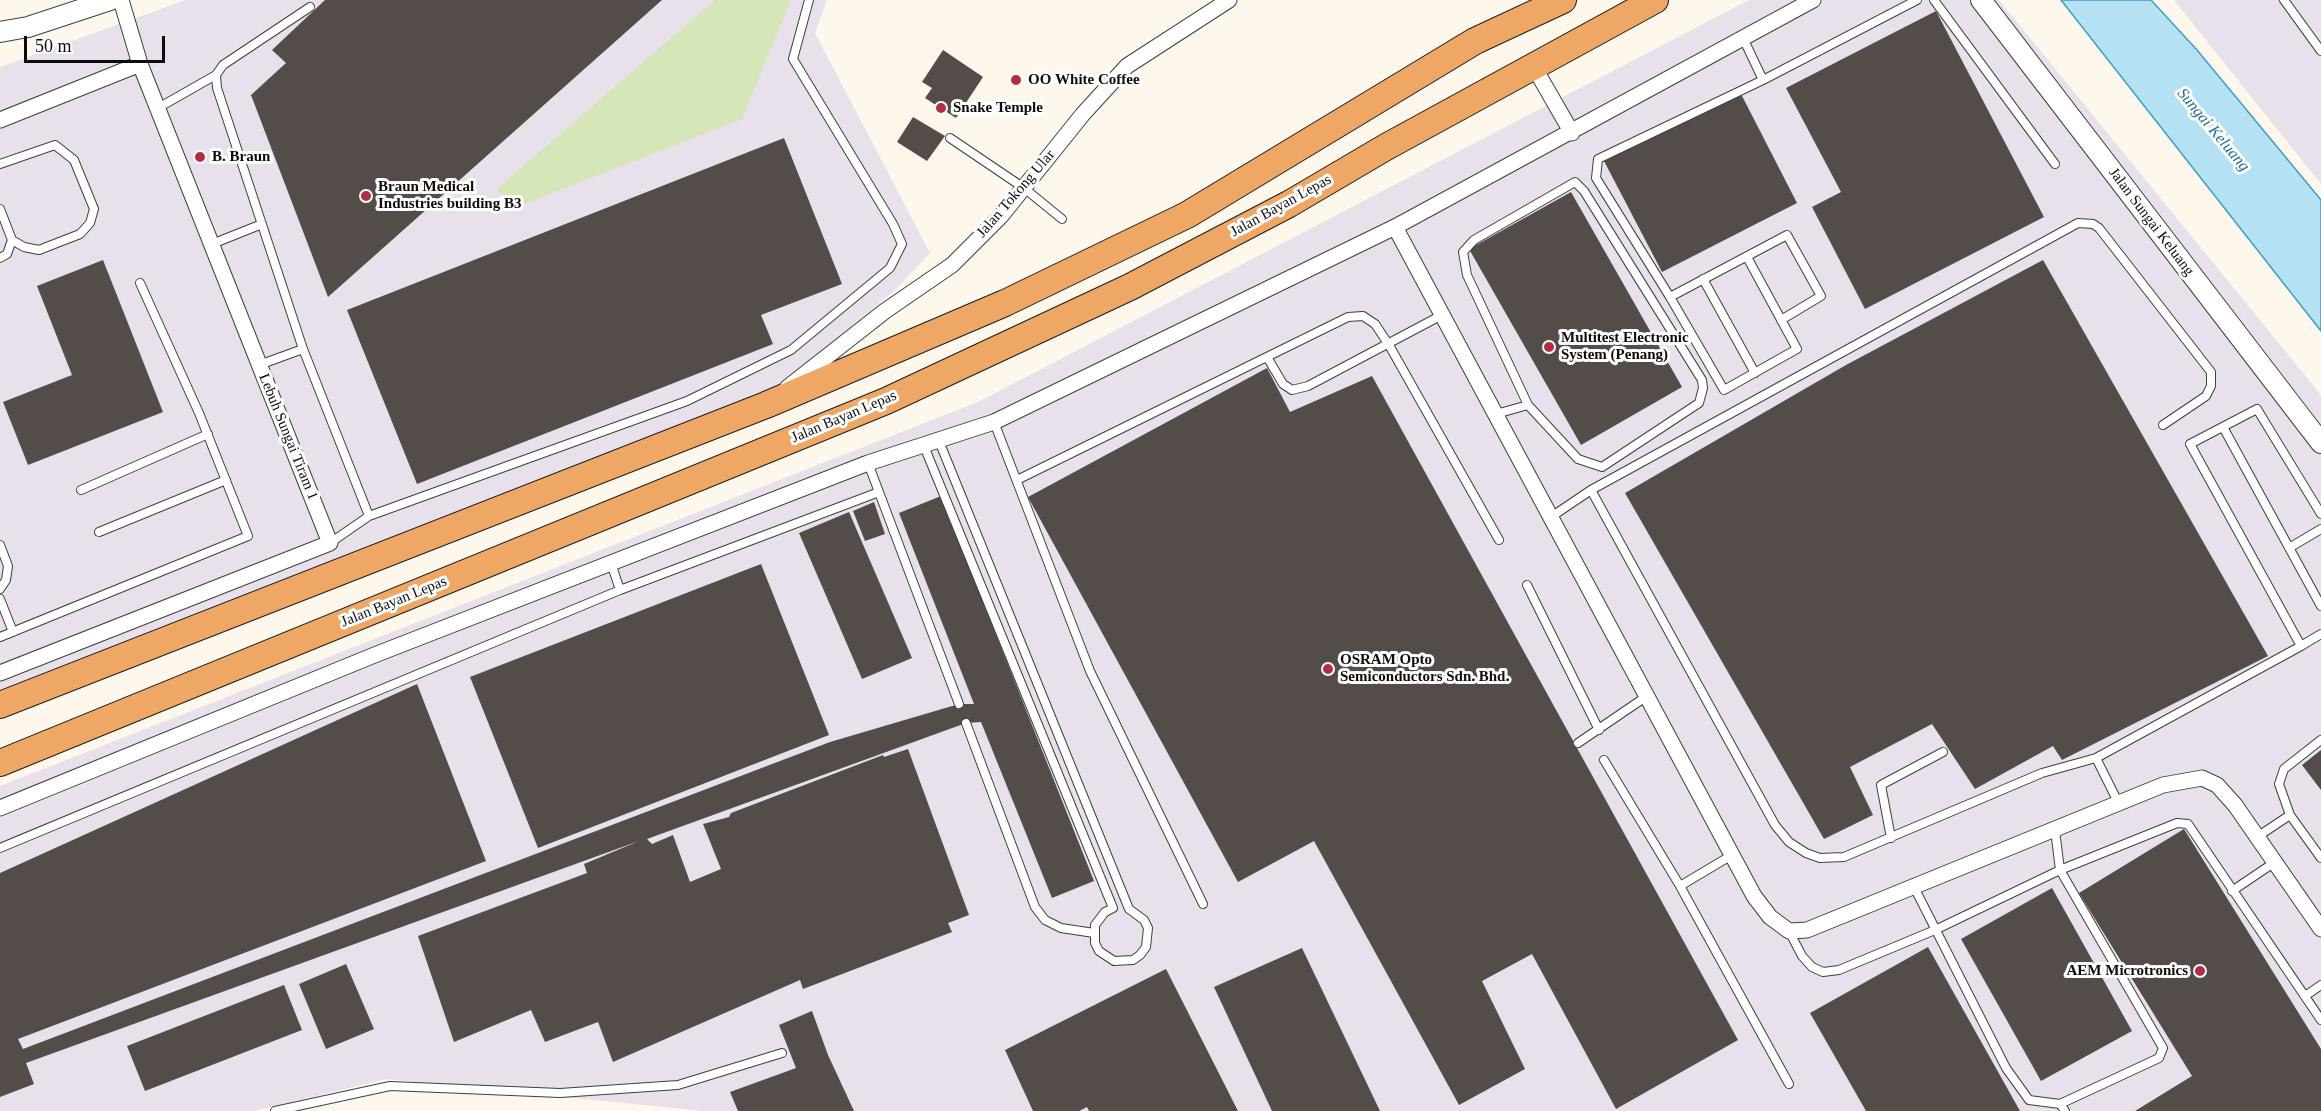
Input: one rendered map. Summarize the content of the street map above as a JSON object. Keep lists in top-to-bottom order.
{
  "streets": {
    "highway": ["Jalan Bayan Lepas"],
    "street": ["Jalan Tokong Ular", "Jalan Sungai Keluang", "Lebuh Sungai Tiram 1"]
  },
  "water": ["Sungai Keluang"],
  "places": [
    "OO White Coffee",
    "Snake Temple",
    "B. Braun",
    "Braun Medical Industries building B3",
    "Multitest Electronic System (Penang)",
    "OSRAM Opto Semiconductors Sdn. Bhd.",
    "AEM Microtronics"
  ],
  "scale_bar": "50 m"
}
